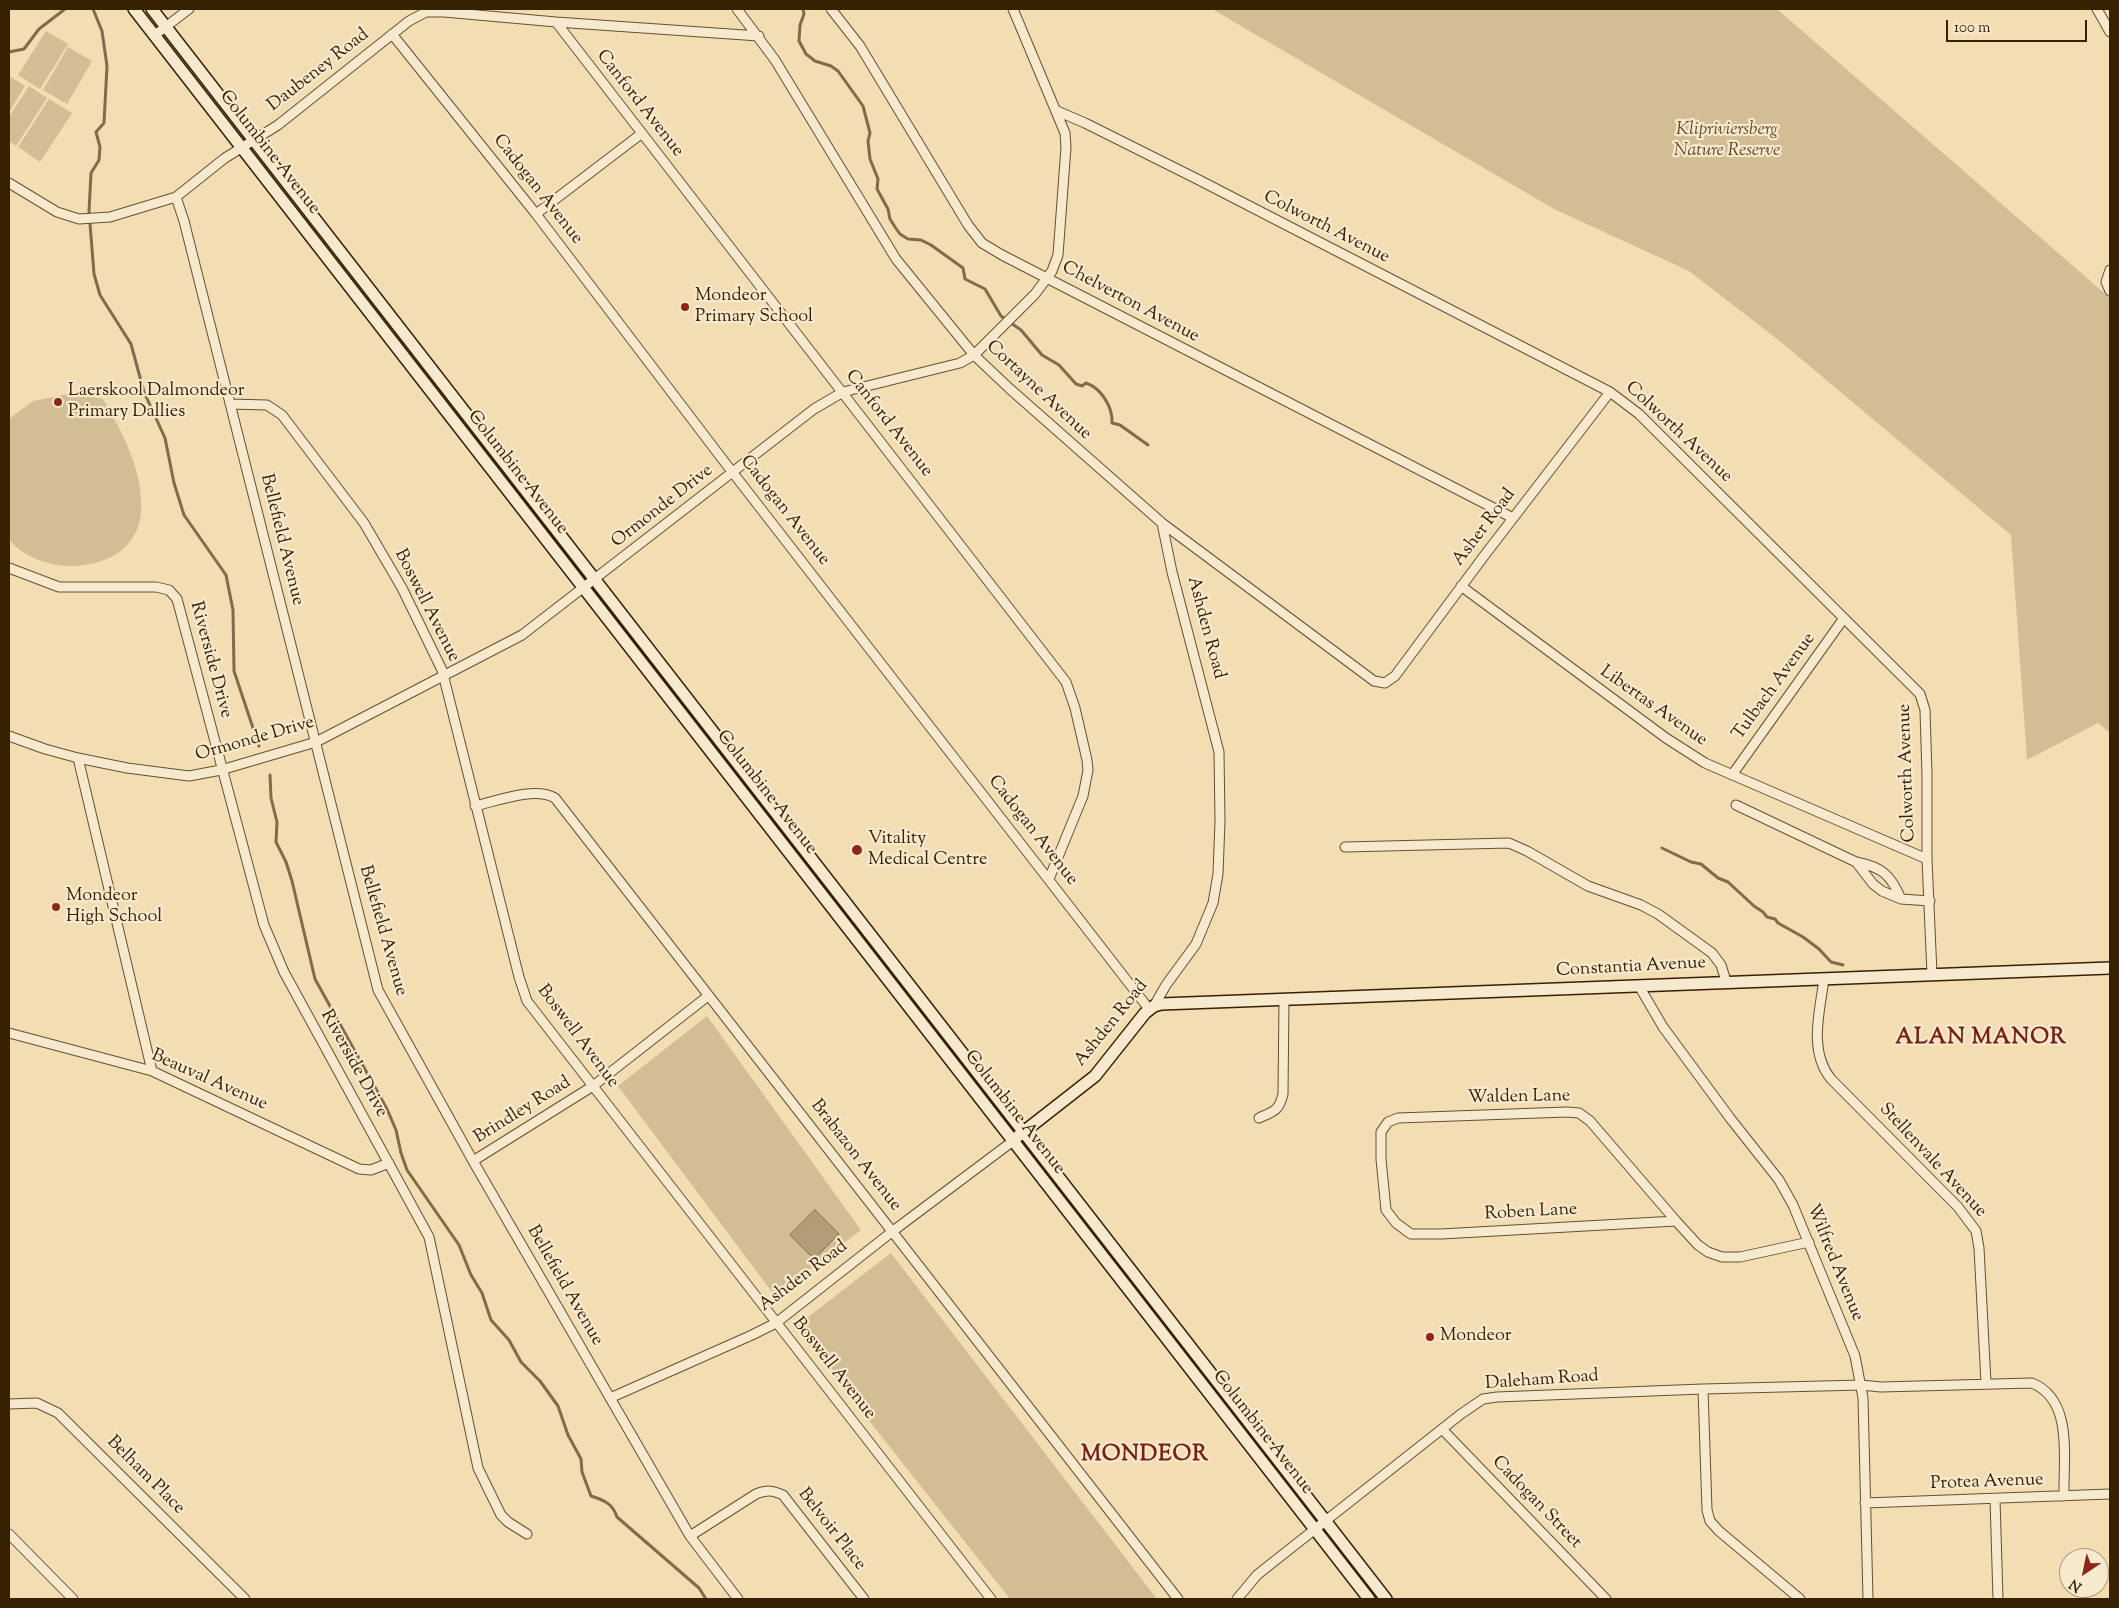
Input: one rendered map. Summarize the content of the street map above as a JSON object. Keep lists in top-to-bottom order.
{
  "streets": {
    "main road": ["Columbine Avenue", "Ashden Road", "Constantia Avenue"],
    "street": [
      "Daubeney Road",
      "Canford Avenue",
      "Cadogan Avenue",
      "Colworth Avenue",
      "Chelverton Avenue",
      "Cortayne Avenue",
      "Ormonde Drive",
      "Asher Road",
      "Bellefield Avenue",
      "Boswell Avenue",
      "Riverside Drive",
      "Tulbach Avenue",
      "Libertas Avenue",
      "Beauval Avenue",
      "Walden Lane",
      "Brindley Road",
      "Brabazon Avenue",
      "Stellenvale Avenue",
      "Roben Lane",
      "Wilfred Avenue",
      "Daleham Road",
      "Belham Place",
      "Protea Avenue",
      "Cadogan Street",
      "Belvoir Place"
    ]
  },
  "crossings": [
    ["Daubeney Road", "Canford Avenue"],
    ["Daubeney Road", "Columbine Avenue"],
    ["Daubeney Road", "Cadogan Avenue"],
    ["Daubeney Road", "Cortayne Avenue"],
    ["Daubeney Road", "Bellefield Avenue"],
    ["Canford Avenue", "Cadogan Avenue"],
    ["Canford Avenue", "Ormonde Drive"],
    ["Columbine Avenue", "Ormonde Drive"],
    ["Columbine Avenue", "Ashden Road"],
    ["Columbine Avenue", "Daleham Road"],
    ["Cadogan Avenue", "Ormonde Drive"],
    ["Cadogan Avenue", "Ashden Road"],
    ["Cadogan Avenue", "Constantia Avenue"],
    ["Colworth Avenue", "Ormonde Drive"],
    ["Colworth Avenue", "Asher Road"],
    ["Colworth Avenue", "Tulbach Avenue"],
    ["Colworth Avenue", "Libertas Avenue"],
    ["Colworth Avenue", "Constantia Avenue"],
    ["Chelverton Avenue", "Ormonde Drive"],
    ["Chelverton Avenue", "Asher Road"],
    ["Cortayne Avenue", "Ormonde Drive"],
    ["Cortayne Avenue", "Asher Road"],
    ["Cortayne Avenue", "Ashden Road"],
    ["Ormonde Drive", "Bellefield Avenue"],
    ["Ormonde Drive", "Boswell Avenue"],
    ["Ormonde Drive", "Riverside Drive"],
    ["Asher Road", "Libertas Avenue"],
    ["Bellefield Avenue", "Boswell Avenue"],
    ["Bellefield Avenue", "Ashden Road"],
    ["Bellefield Avenue", "Brindley Road"],
    ["Bellefield Avenue", "Belvoir Place"],
    ["Boswell Avenue", "Ashden Road"],
    ["Boswell Avenue", "Brindley Road"],
    ["Boswell Avenue", "Brabazon Avenue"],
    ["Ashden Road", "Constantia Avenue"],
    ["Ashden Road", "Brabazon Avenue"],
    ["Riverside Drive", "Beauval Avenue"],
    ["Tulbach Avenue", "Libertas Avenue"],
    ["Constantia Avenue", "Stellenvale Avenue"],
    ["Constantia Avenue", "Wilfred Avenue"],
    ["Walden Lane", "Roben Lane"],
    ["Walden Lane", "Wilfred Avenue"],
    ["Brindley Road", "Brabazon Avenue"],
    ["Stellenvale Avenue", "Daleham Road"],
    ["Wilfred Avenue", "Daleham Road"],
    ["Wilfred Avenue", "Protea Avenue"],
    ["Daleham Road", "Protea Avenue"],
    ["Daleham Road", "Cadogan Street"]
  ],
  "districts": ["ALAN MANOR", "MONDEOR"],
  "parks": ["Klipriviersberg Nature Reserve"],
  "places": [
    "Mondeor Primary School",
    "Laerskool Dalmondeor Primary Dallies",
    "Vitality Medical Centre",
    "Mondeor High School",
    "Mondeor"
  ],
  "scale_bar": "100 m",
  "north": "bottom left"
}
